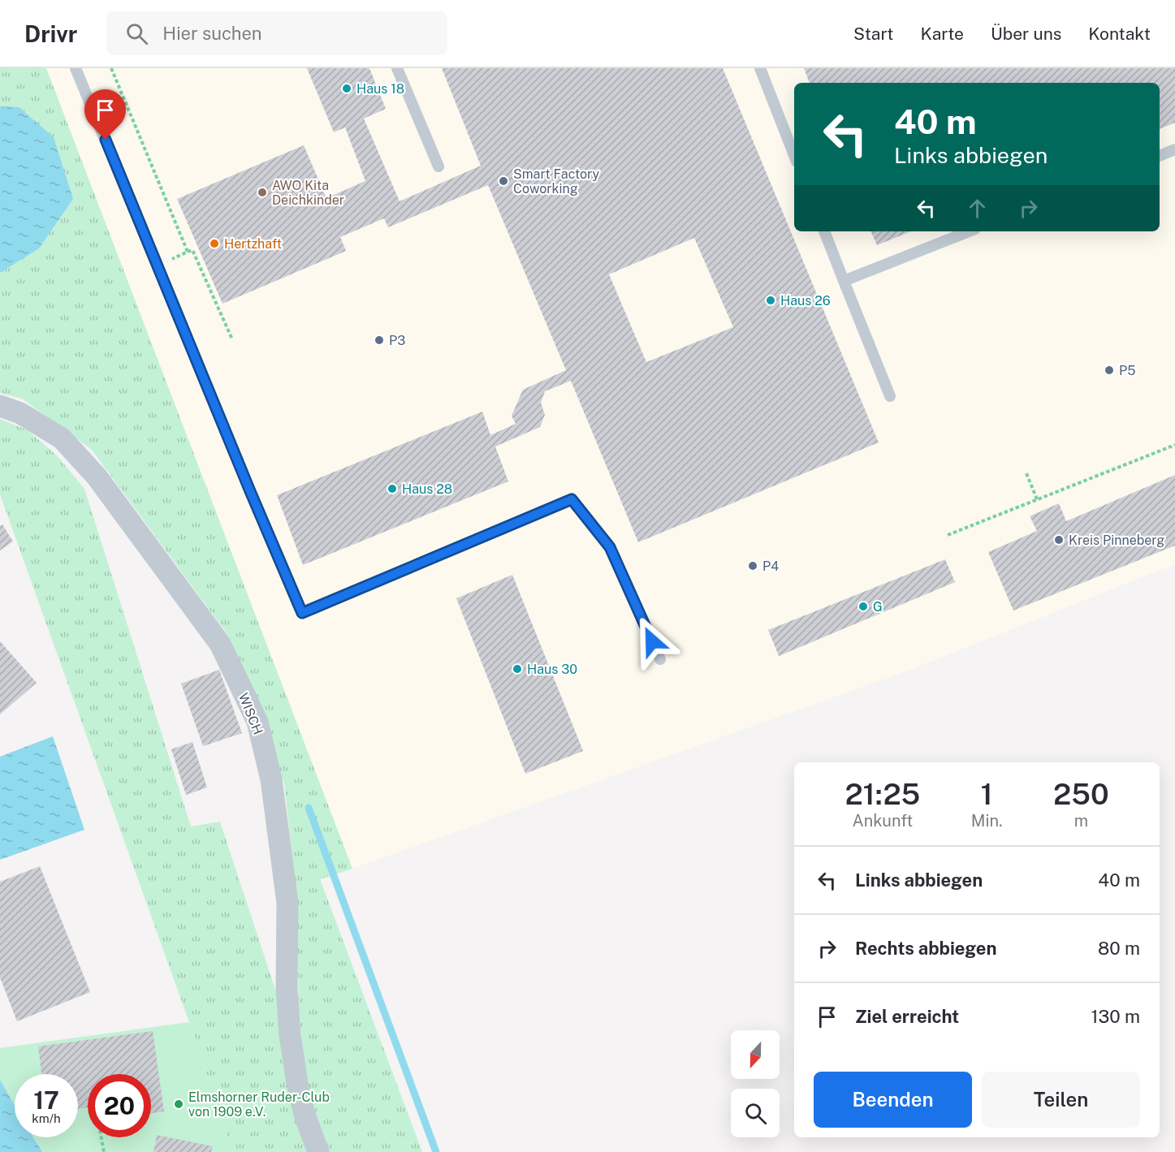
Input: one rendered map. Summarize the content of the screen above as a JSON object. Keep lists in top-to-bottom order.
{
  "streets": {
    "street": ["WISCH"]
  },
  "places": [
    "Haus 18",
    "Smart Factory Coworking",
    "AWO Kita Deichkinder",
    "Hertzhaft",
    "Haus 26",
    "P3",
    "P5",
    "Haus 28",
    "Kreis Pinneberg",
    "P4",
    "G",
    "Haus 30",
    "Elmshorner Ruder-Club von 1909 e.V."
  ],
  "north": "bottom",
  "page": {
    "header": "Drivr",
    "search": "Hier suchen",
    "nav": [
      "Start",
      "Karte",
      "Über uns",
      "Kontakt"
    ],
    "turn": ["40 m", "Links abbiegen"],
    "eta": [
      "21:25",
      "Ankunft",
      "1",
      "Min.",
      "250",
      "m"
    ],
    "list": [
      {
        "name": "Links abbiegen",
        "value": "40 m"
      },
      {
        "name": "Rechts abbiegen",
        "value": "80 m"
      },
      {
        "name": "Ziel erreicht",
        "value": "130 m"
      }
    ],
    "buttons": ["Beenden", "Teilen"],
    "speed": "17 km/h",
    "limit": "20"
  }
}
